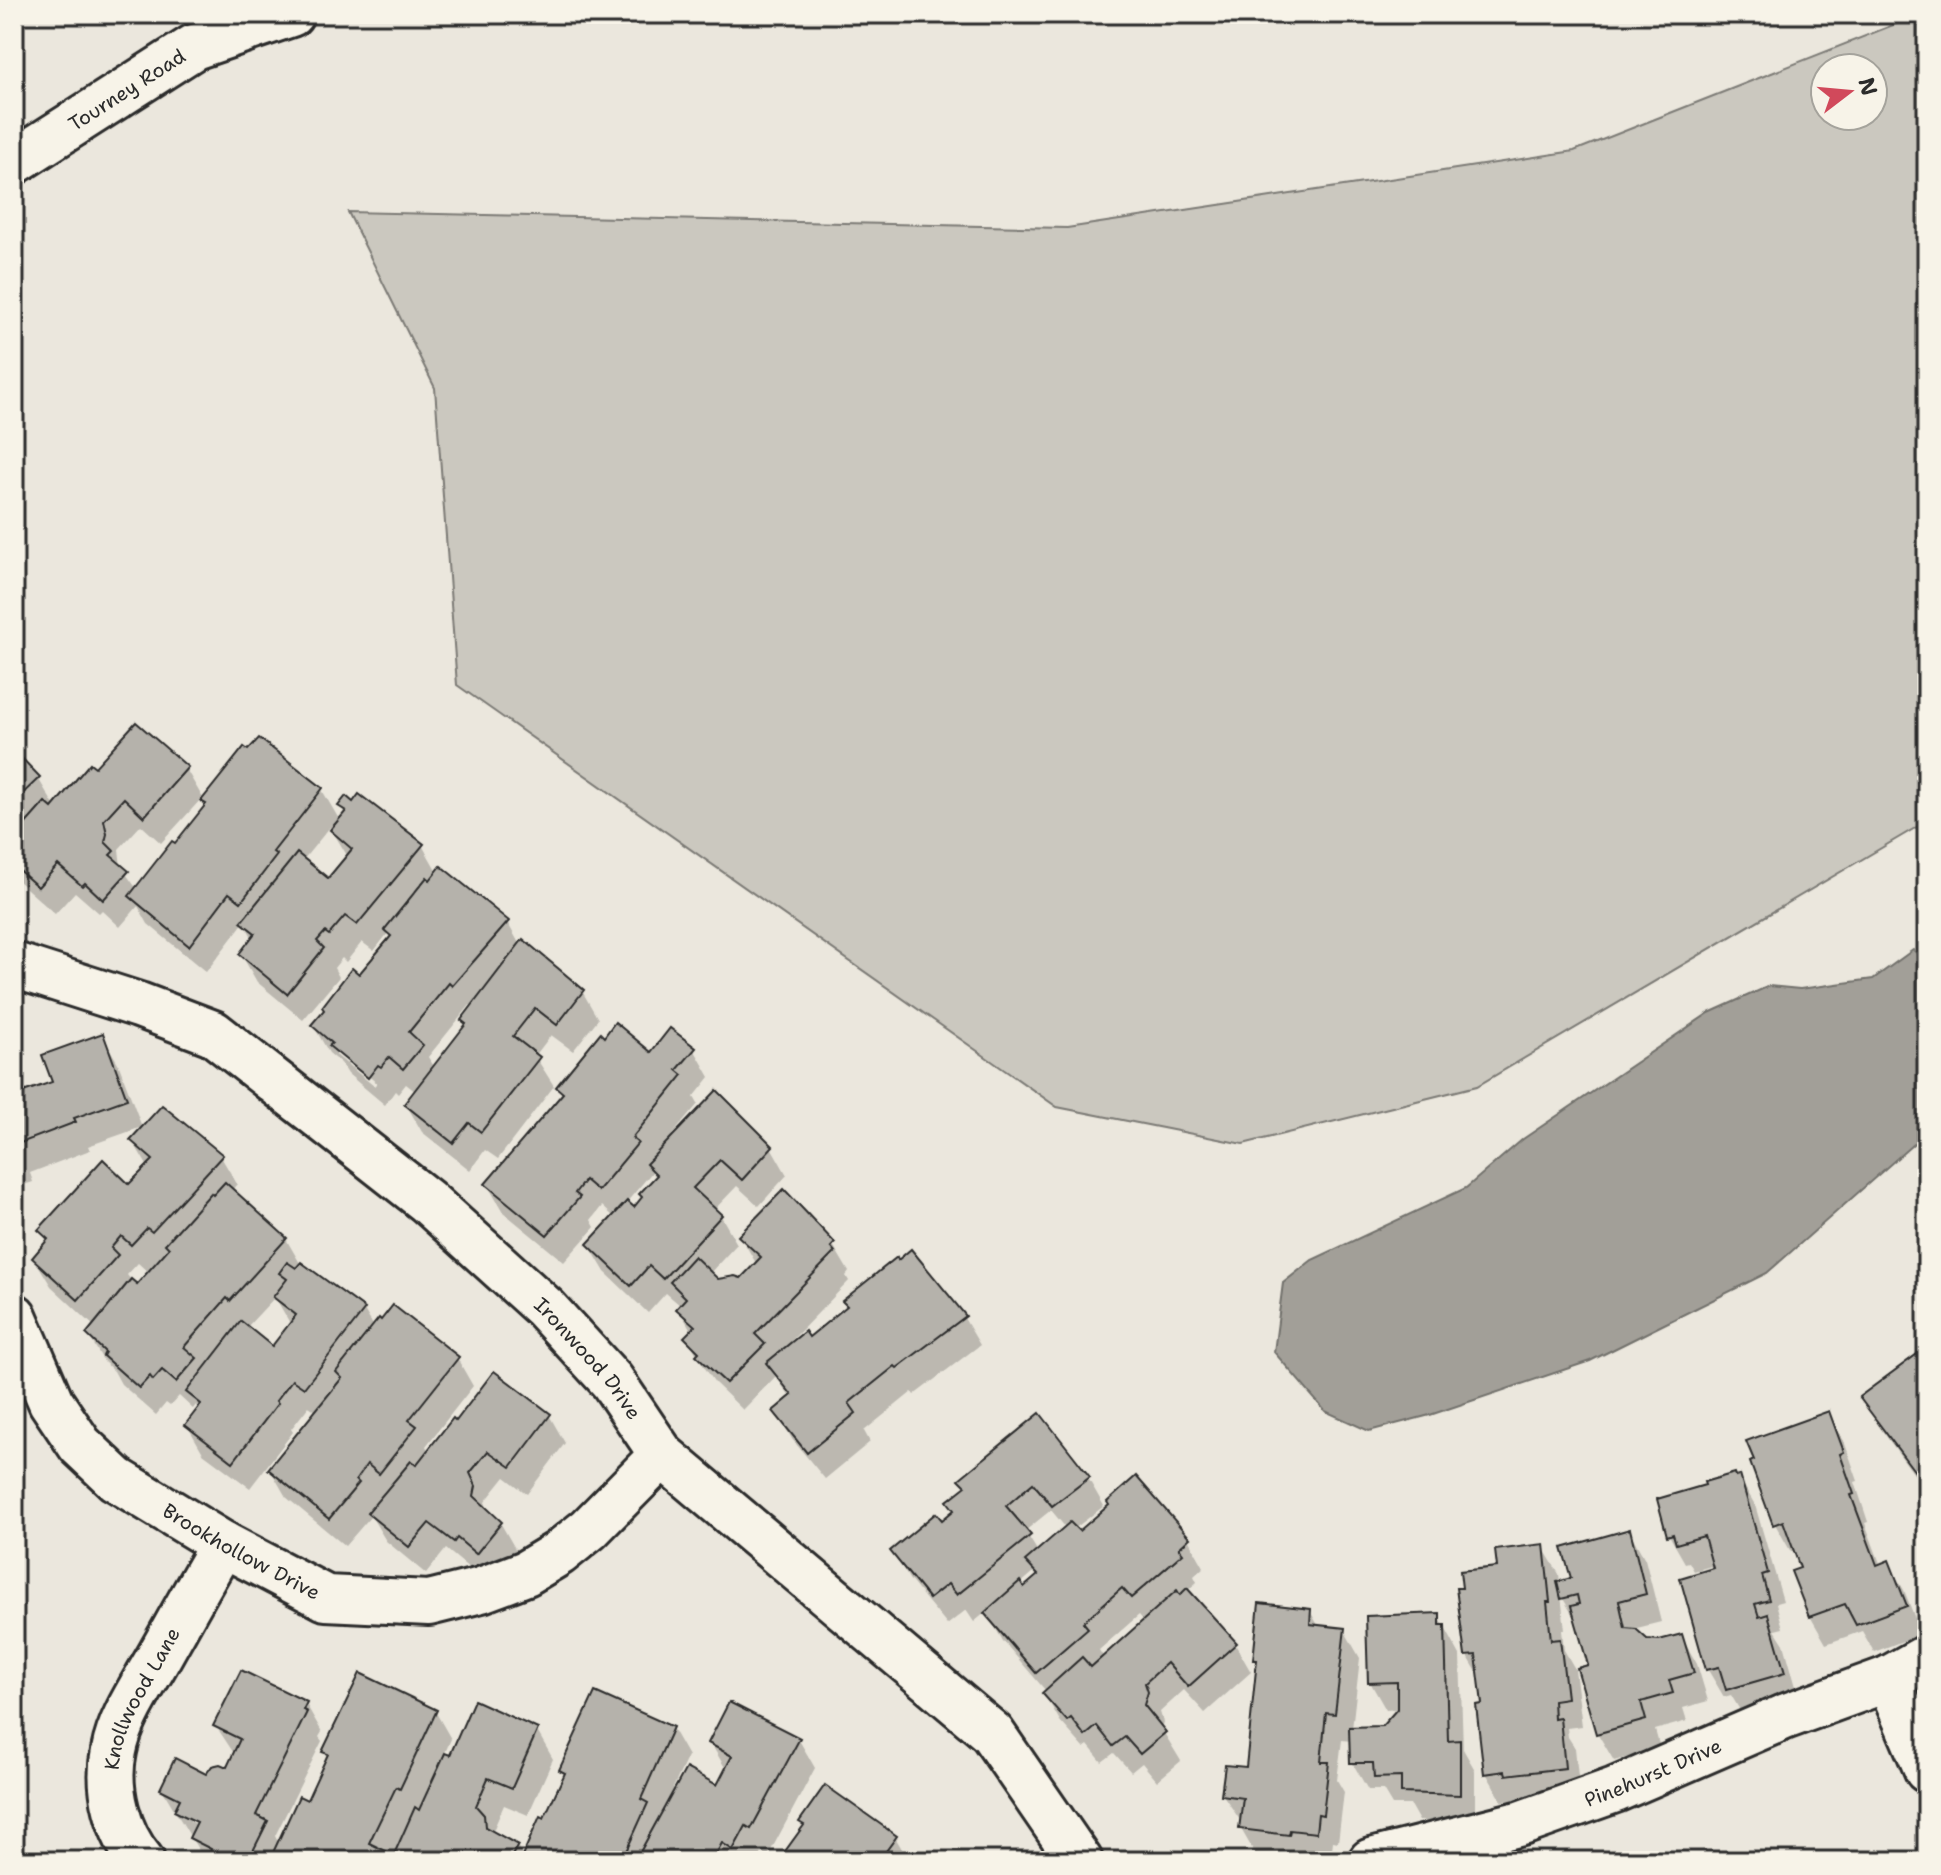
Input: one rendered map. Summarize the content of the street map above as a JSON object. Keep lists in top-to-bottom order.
{
  "streets": {
    "street": [
      "Tourney Road",
      "Ironwood Drive",
      "Brookhollow Drive",
      "Knollwood Lane",
      "Pinehurst Drive"
    ]
  },
  "crossings": [
    ["Ironwood Drive", "Brookhollow Drive"],
    ["Brookhollow Drive", "Knollwood Lane"]
  ],
  "north": "right"
}
